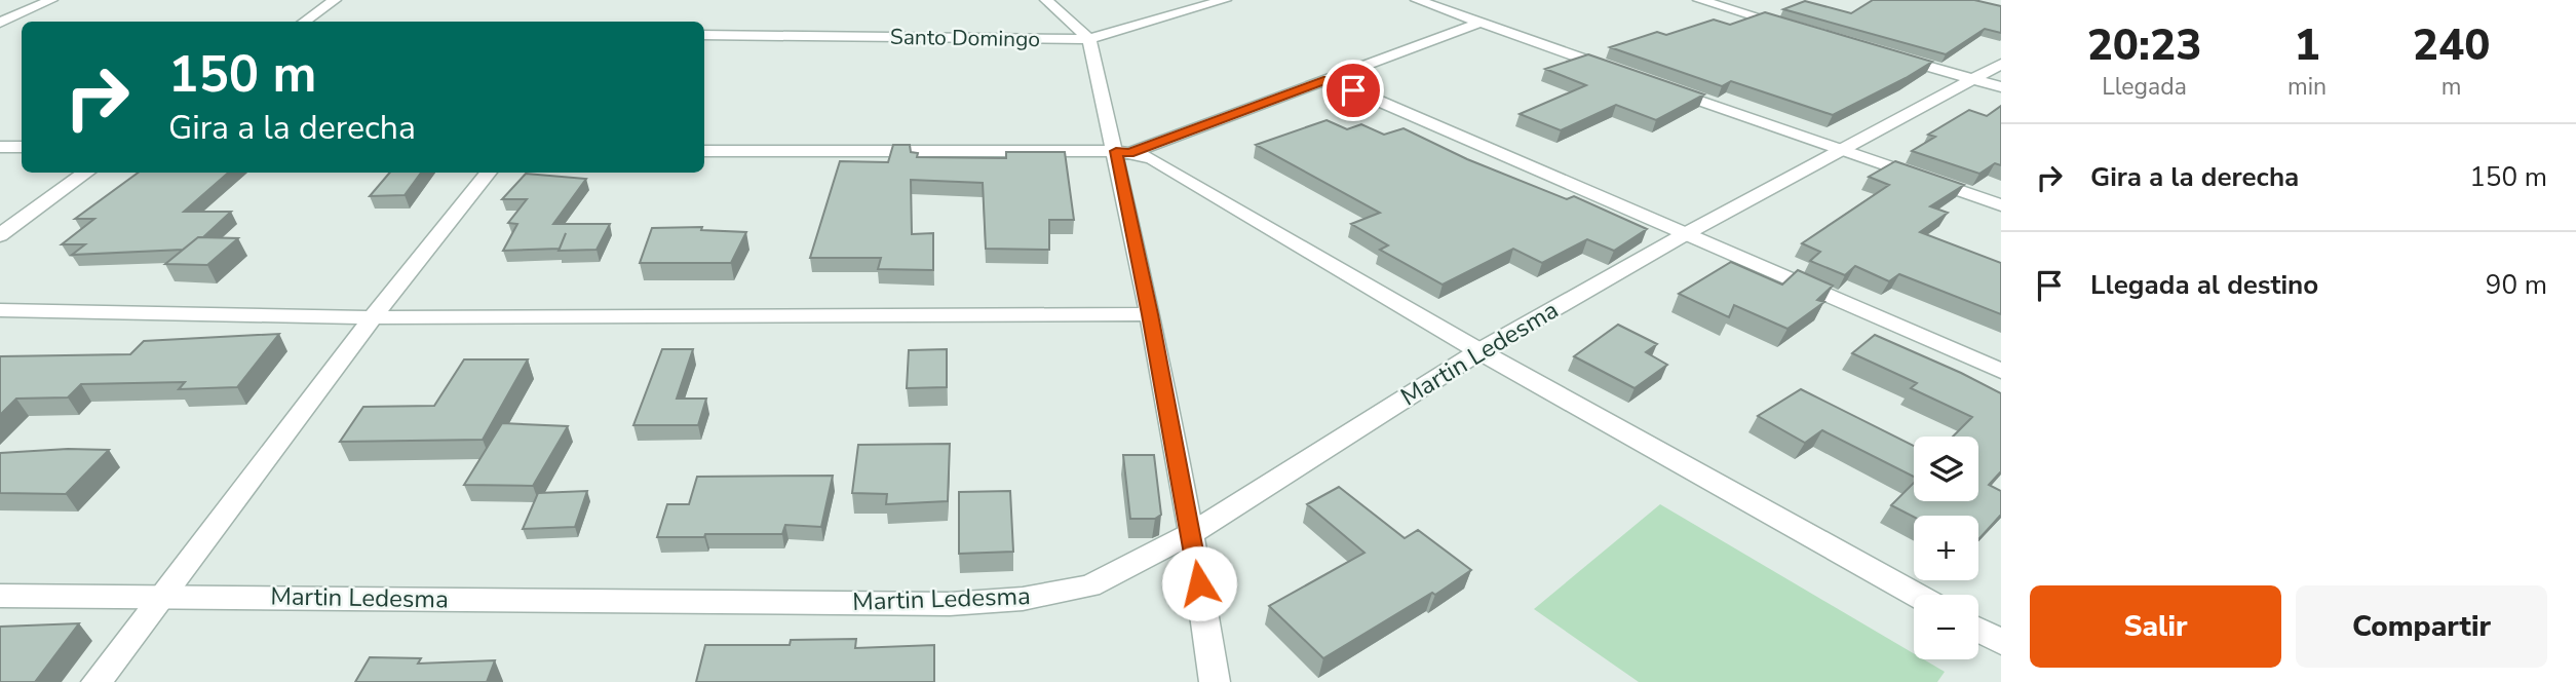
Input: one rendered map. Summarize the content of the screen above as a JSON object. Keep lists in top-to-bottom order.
{
  "streets": {
    "street": ["Santo Domingo", "Martin Ledesma"]
  },
  "page": {
    "eta": [
      "20:23",
      "Llegada",
      "1",
      "min",
      "240",
      "m"
    ],
    "turn": ["150 m", "Gira a la derecha"],
    "list": [
      {
        "name": "Gira a la derecha",
        "value": "150 m"
      },
      {
        "name": "Llegada al destino",
        "value": "90 m"
      }
    ],
    "map_buttons": ["+", "−"],
    "buttons": ["Salir", "Compartir"]
  }
}
